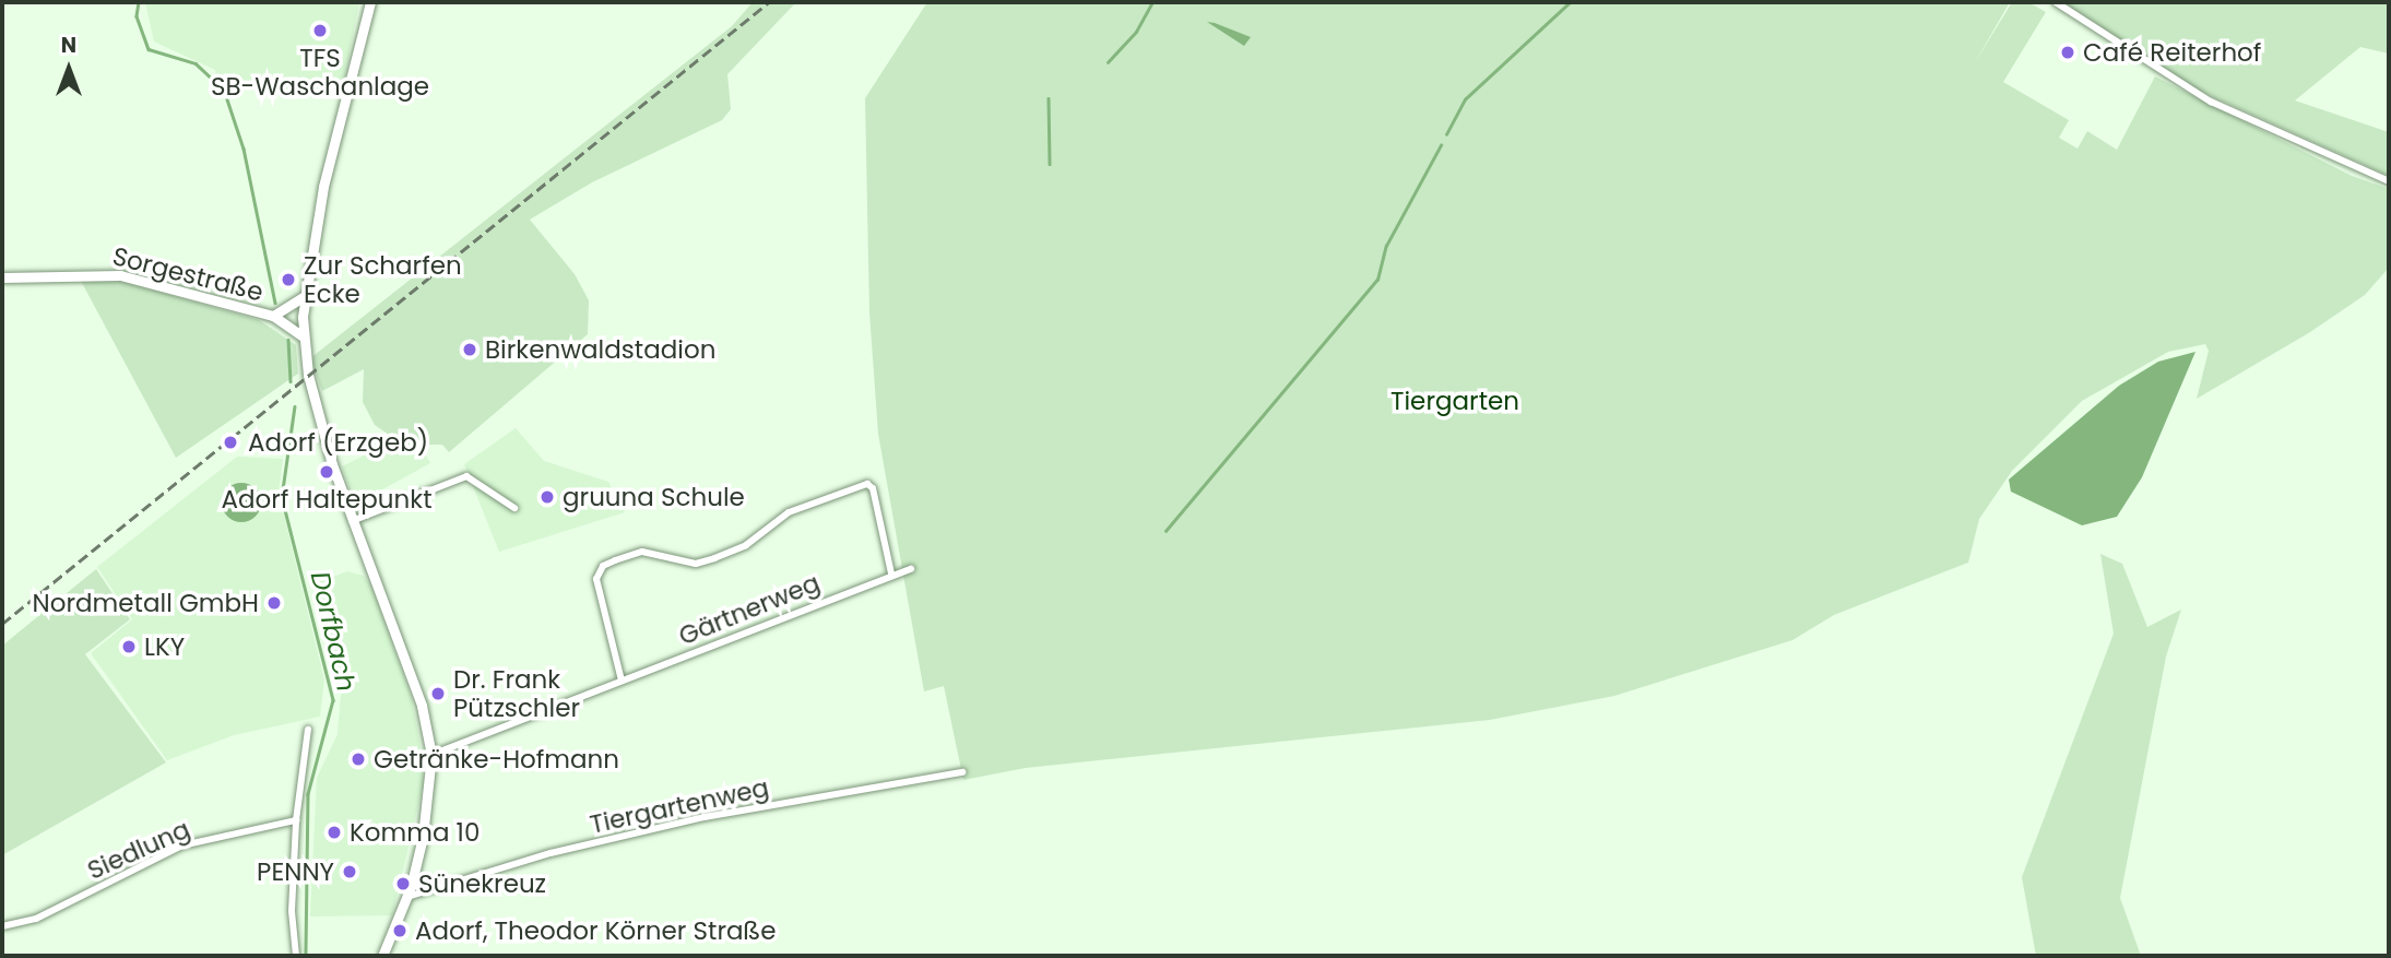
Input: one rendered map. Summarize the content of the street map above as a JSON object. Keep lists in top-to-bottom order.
{
  "streets": {
    "street": [
      "Sorgestraße",
      "Gärtnerweg",
      "Tiergartenweg",
      "Siedlung"
    ]
  },
  "water": ["Dorfbach"],
  "parks": ["Tiergarten"],
  "places": [
    "TFS SB-Waschanlage",
    "Café Reiterhof",
    "Zur Scharfen Ecke",
    "Birkenwaldstadion",
    "Adorf (Erzgeb)",
    "Adorf Haltepunkt",
    "gruuna Schule",
    "Nordmetall GmbH",
    "LKY",
    "Dr. Frank Pützschler",
    "Getränke-Hofmann",
    "Komma 10",
    "PENNY",
    "Sünekreuz",
    "Adorf, Theodor Körner Straße"
  ],
  "north": "top"
}
